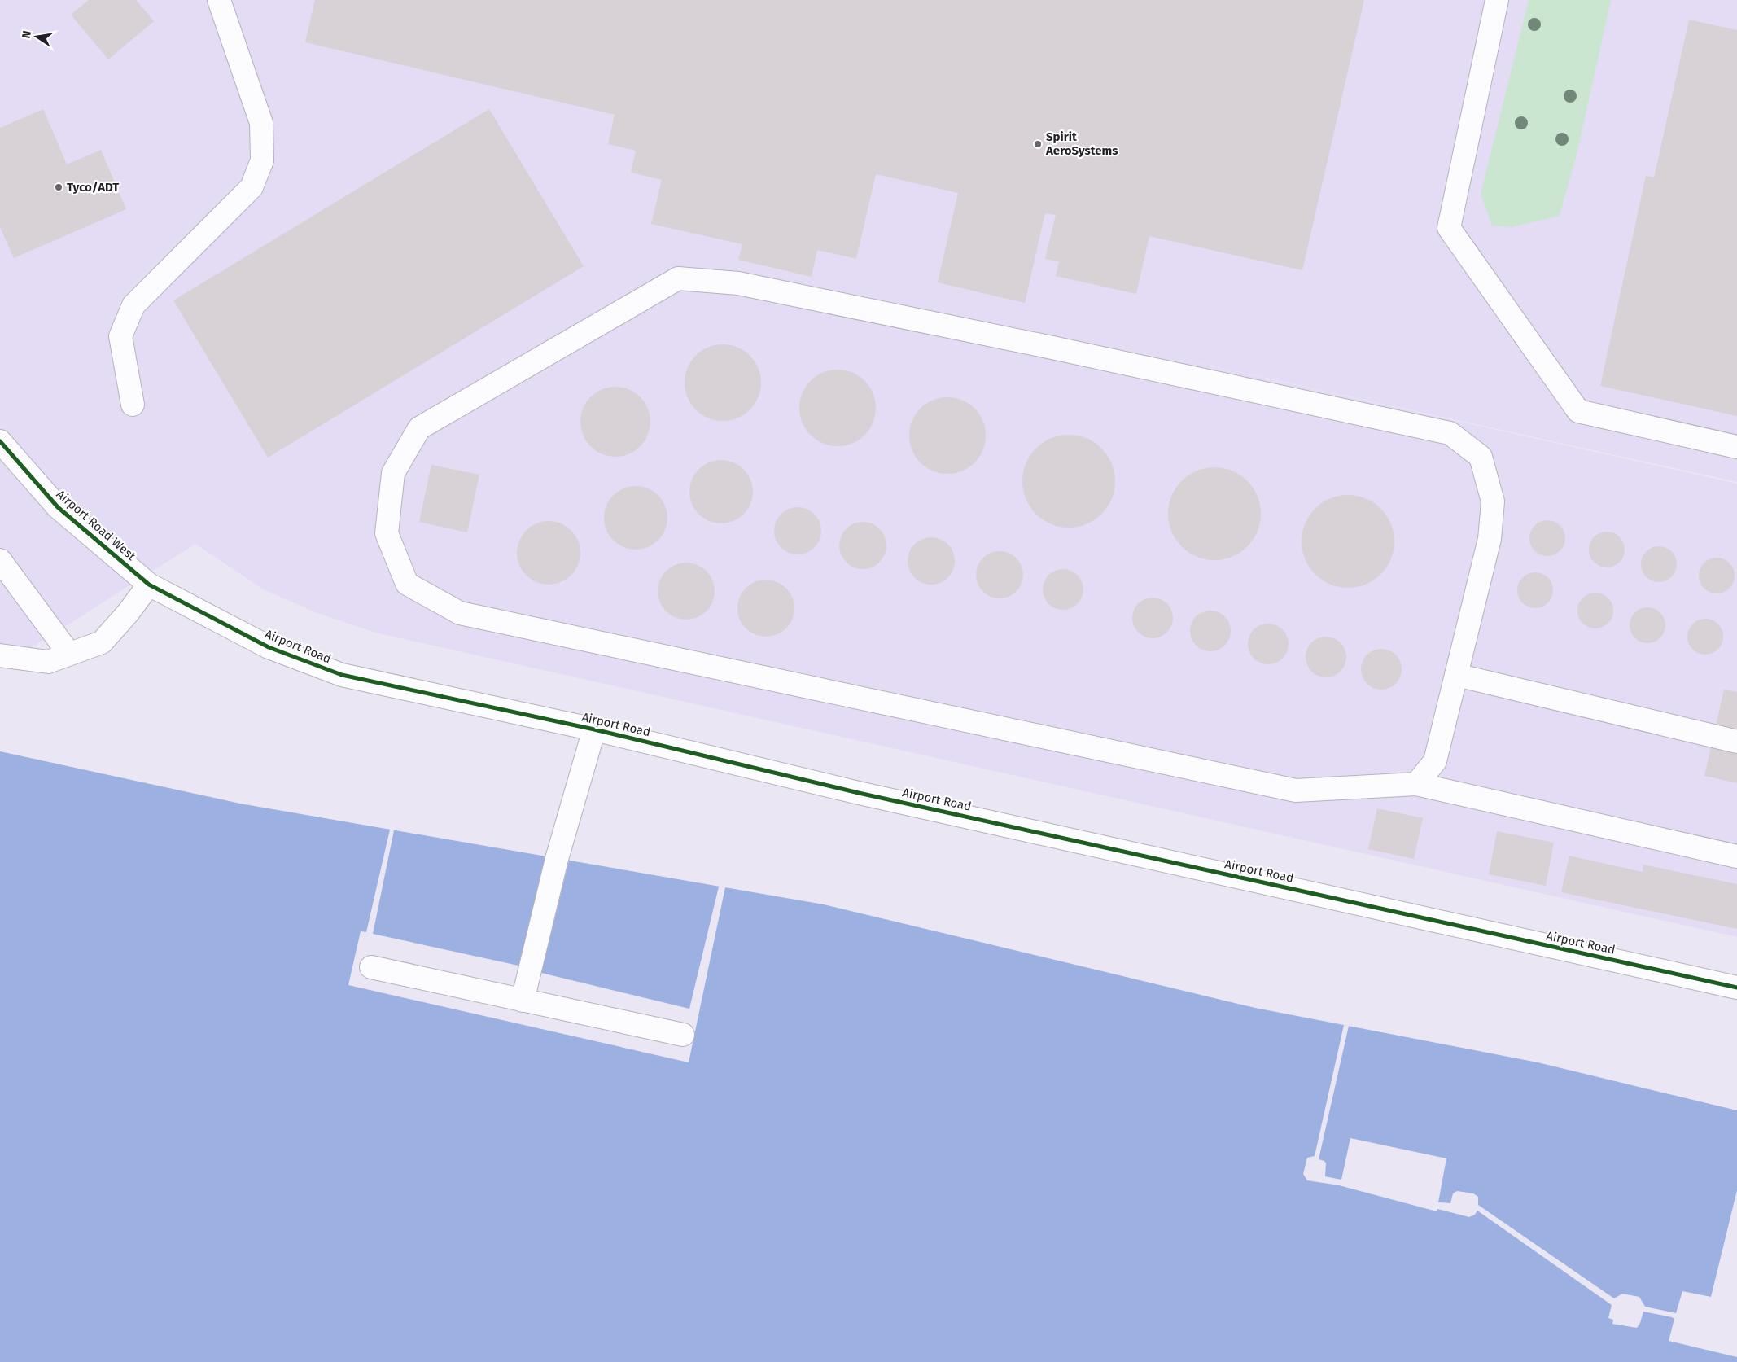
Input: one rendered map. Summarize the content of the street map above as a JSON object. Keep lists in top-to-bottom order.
{
  "streets": {
    "street": ["Airport Road West", "Airport Road"]
  },
  "crossings": [
    ["Airport Road West", "Airport Road"]
  ],
  "places": ["Spirit AeroSystems", "Tyco/ADT"],
  "north": "left"
}
